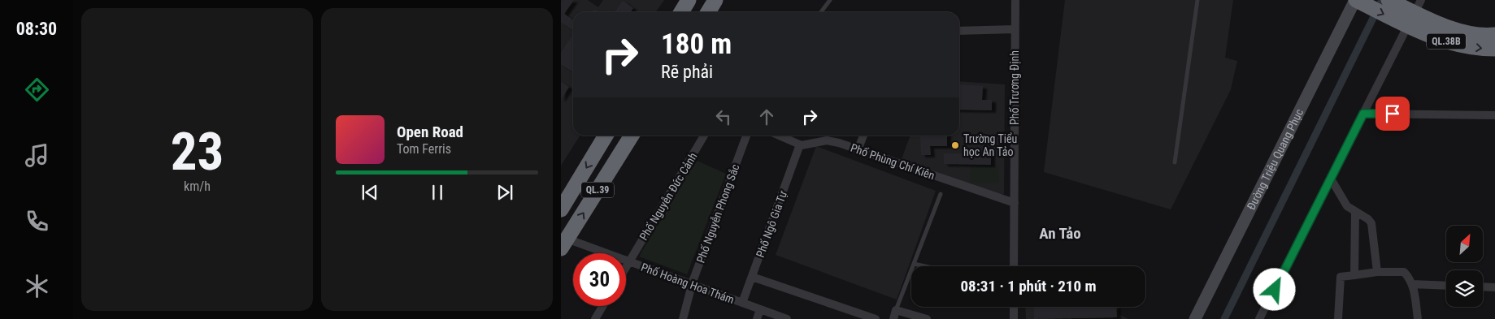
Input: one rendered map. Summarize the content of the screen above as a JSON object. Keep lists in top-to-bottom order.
{
  "streets": {
    "highway": ["QL.38B", "QL.39"],
    "street": [
      "Phố Trương Định",
      "Đường Triệu Quang Phục",
      "Phố Phùng Chí Kiên",
      "Phố Nguyễn Đức Cảnh",
      "Phố Nguyễn Phong Sắc",
      "Phố Ngô Gia Tự",
      "Phố Hoàng Hoa Thám"
    ]
  },
  "crossings": [
    ["QL.38B", "Đường Triệu Quang Phục"],
    ["Phố Trương Định", "Phố Phùng Chí Kiên"],
    ["Phố Phùng Chí Kiên", "Phố Ngô Gia Tự"],
    ["QL.39", "Phố Hoàng Hoa Thám"],
    ["Phố Nguyễn Đức Cảnh", "Phố Hoàng Hoa Thám"],
    ["Phố Nguyễn Phong Sắc", "Phố Hoàng Hoa Thám"],
    ["Phố Ngô Gia Tự", "Phố Hoàng Hoa Thám"]
  ],
  "districts": ["An Tảo"],
  "places": ["Trường Tiểu học An Tảo"],
  "north": "top right",
  "page": {
    "tabs": "08:30",
    "tile": ["23", "km/h"],
    "turn": ["180 m", "Rẽ phải"],
    "song": ["Open Road", "Tom Ferris"],
    "limit": "30",
    "trip": "08:31 · 1 phút · 210 m"
  }
}
